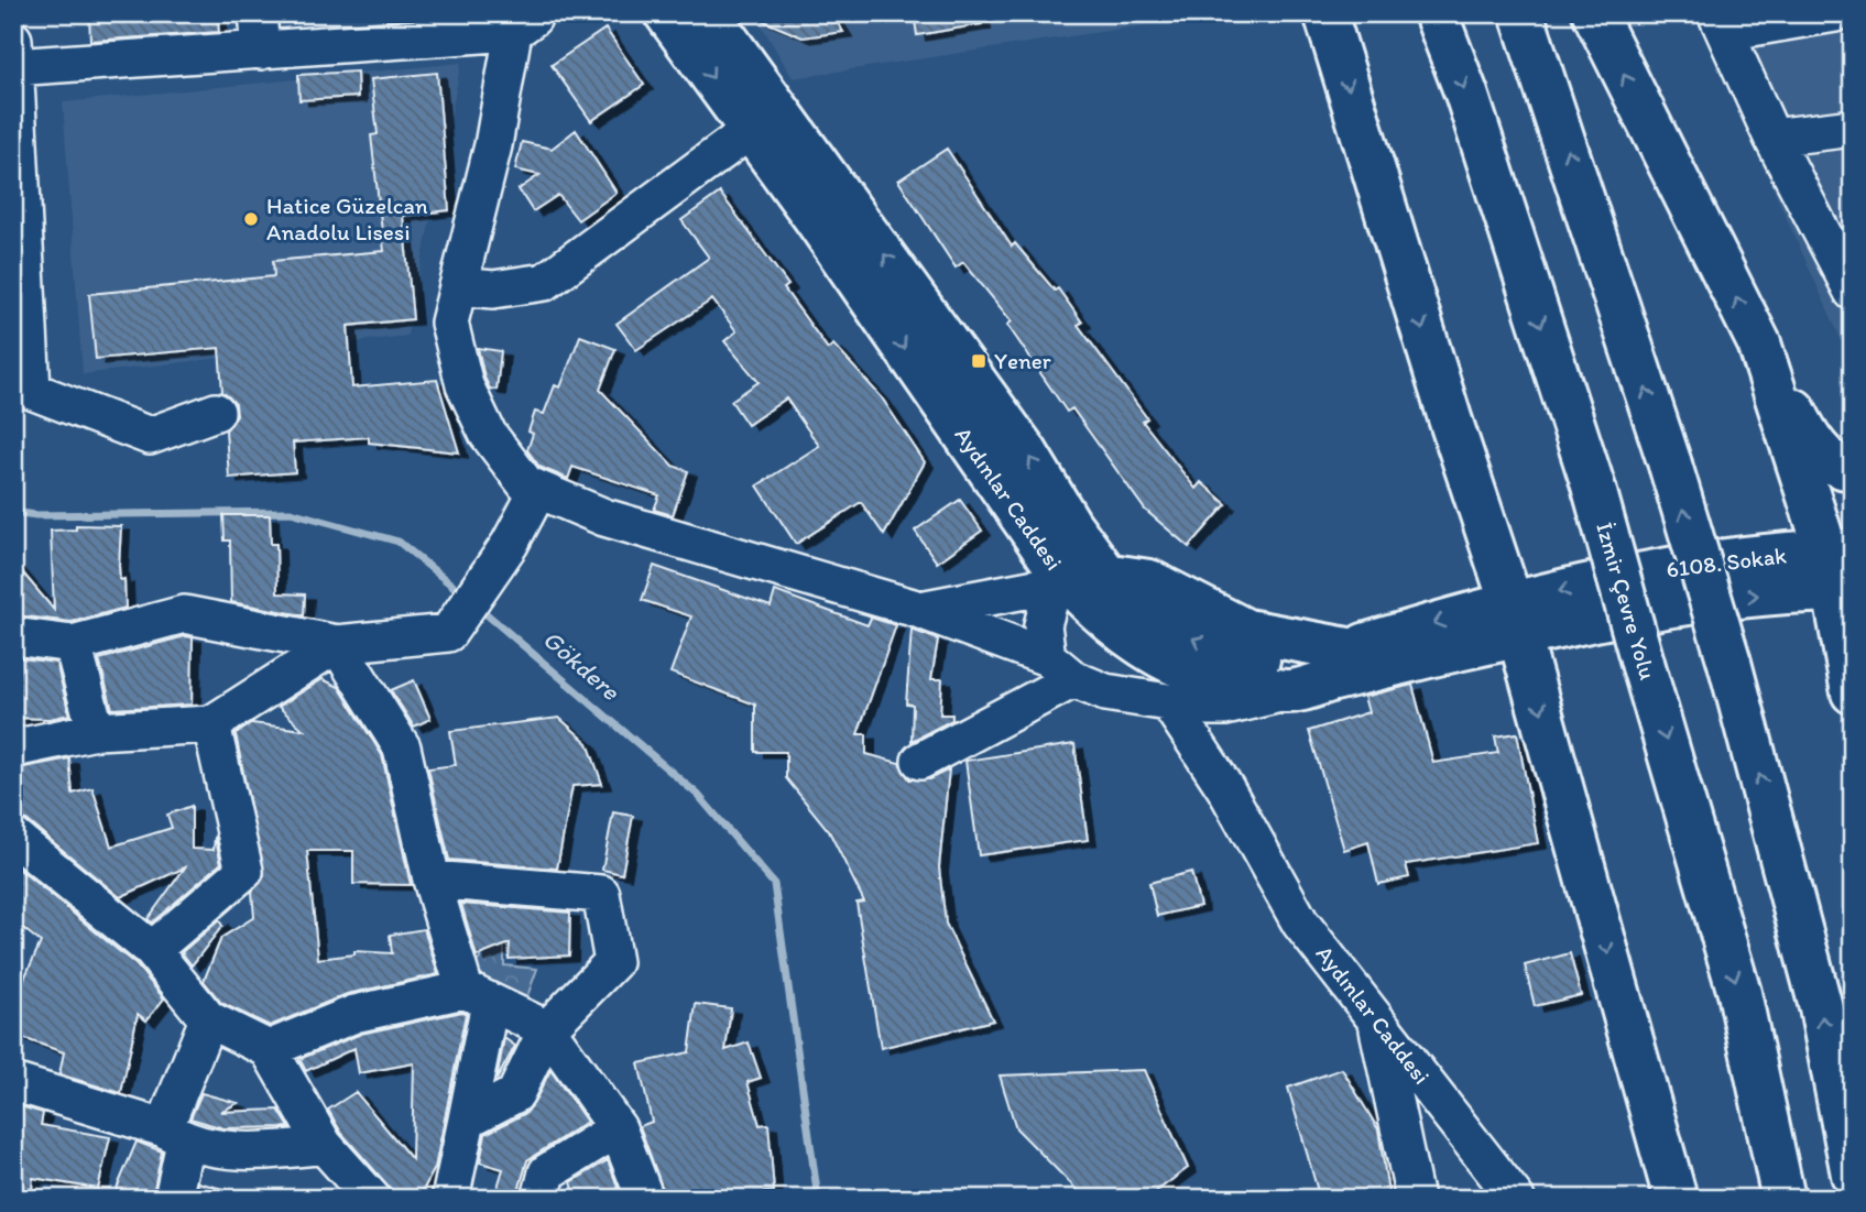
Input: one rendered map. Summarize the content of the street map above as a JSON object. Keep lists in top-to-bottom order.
{
  "streets": {
    "main road": ["Aydınlar Caddesi", "6108. Sokak", "İzmir Çevre Yolu"]
  },
  "crossings": [
    ["Aydınlar Caddesi", "6108. Sokak"]
  ],
  "water": ["Gökdere"],
  "places": {
    "other": ["Hatice Güzelcan Anadolu Lisesi"],
    "transit": ["Yener"]
  }
}
